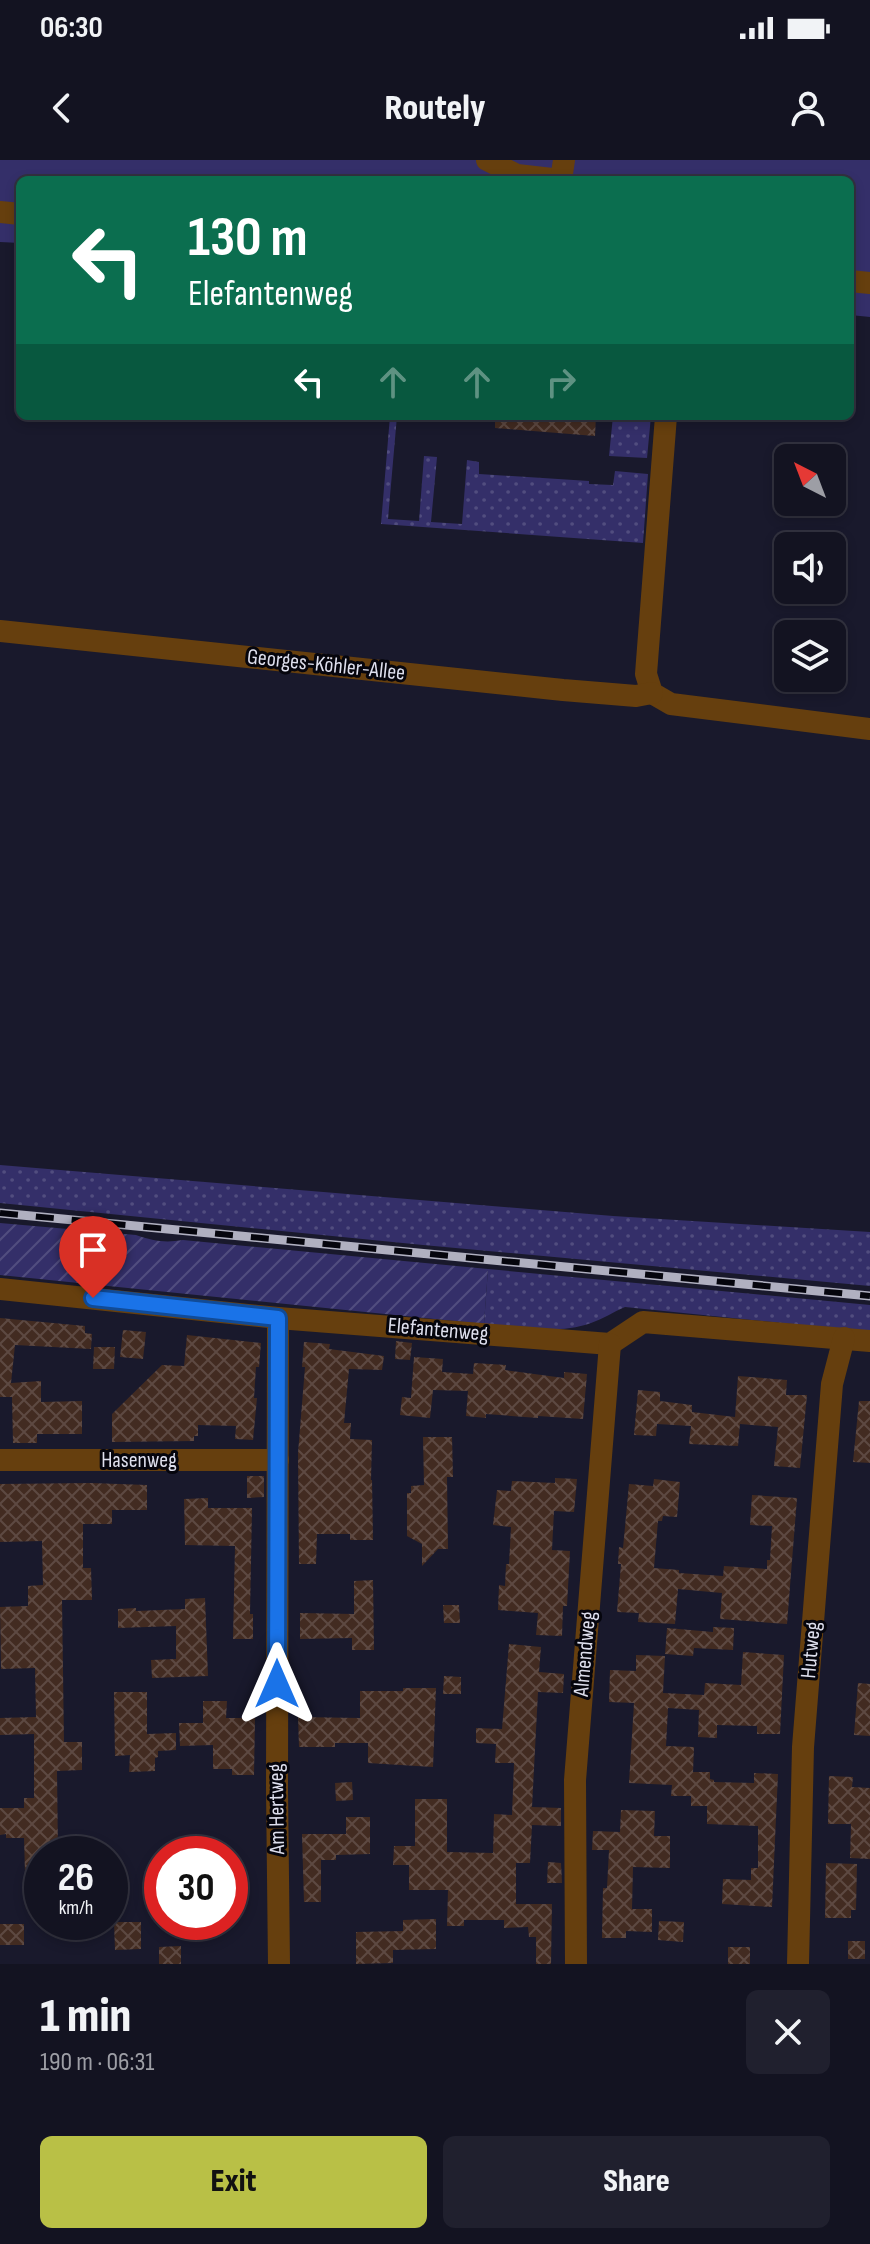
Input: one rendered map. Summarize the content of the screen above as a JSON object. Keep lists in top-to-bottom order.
{
  "streets": {
    "street": [
      "Georges-Köhler-Allee",
      "Elefantenweg",
      "Hasenweg",
      "Hutweg",
      "Almendweg",
      "Am Hertweg"
    ]
  },
  "crossings": [
    ["Elefantenweg", "Almendweg"],
    ["Elefantenweg", "Am Hertweg"],
    ["Hasenweg", "Am Hertweg"]
  ],
  "north": "top left",
  "page": {
    "status": "06:30",
    "header": "Routely",
    "turn": ["130 m", "Elefantenweg"],
    "speed": "26 km/h",
    "limit": "30",
    "heading": ["1 min", "190 m · 06:31"],
    "buttons": ["Exit", "Share"]
  }
}
